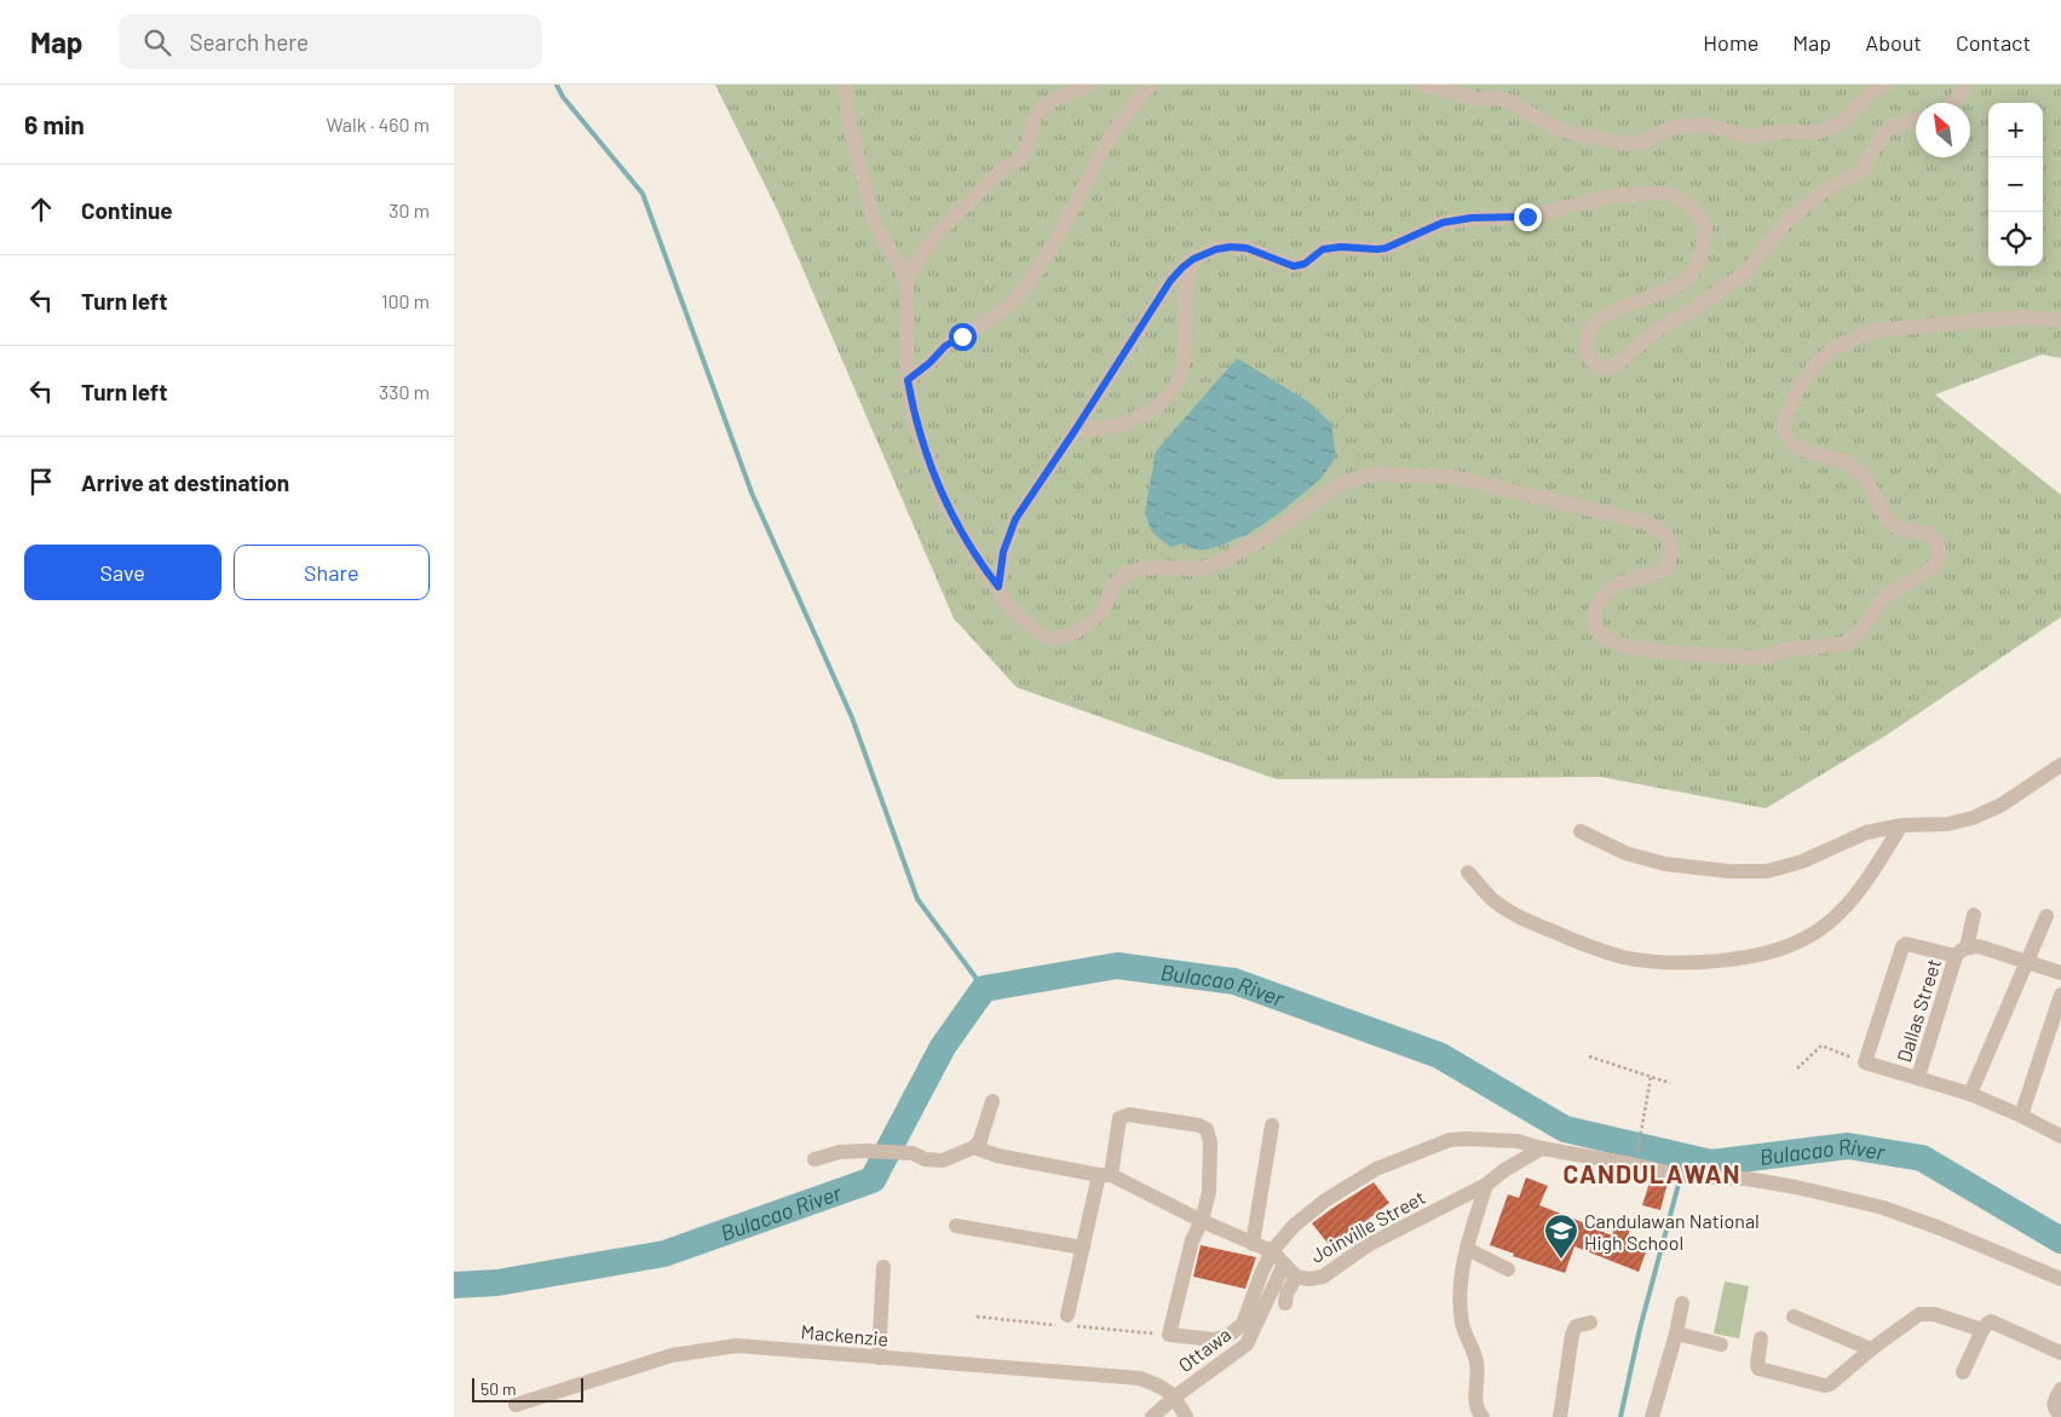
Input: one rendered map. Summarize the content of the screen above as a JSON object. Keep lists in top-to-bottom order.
{
  "streets": {
    "street": [
      "Dallas Street",
      "Joinville Street",
      "Mackenzie",
      "Ottawa"
    ]
  },
  "crossings": [
    ["Joinville Street", "Ottawa"],
    ["Mackenzie", "Ottawa"]
  ],
  "districts": ["CANDULAWAN"],
  "water": ["Bulacao River"],
  "places": {
    "school or university": ["Candulawan National High School"]
  },
  "scale_bar": "50 m",
  "north": "top left",
  "page": {
    "header": "Map",
    "search": "Search here",
    "nav": [
      "Home",
      "Map",
      "About",
      "Contact"
    ],
    "heading": ["6 min", "Walk · 460 m"],
    "map_buttons": ["+", "−"],
    "list": [
      ["Continue", "30 m"],
      ["Turn left", "100 m"],
      ["Turn left", "330 m"],
      "Arrive at destination"
    ],
    "buttons": ["Save", "Share"],
    "scale": "50 m"
  }
}
